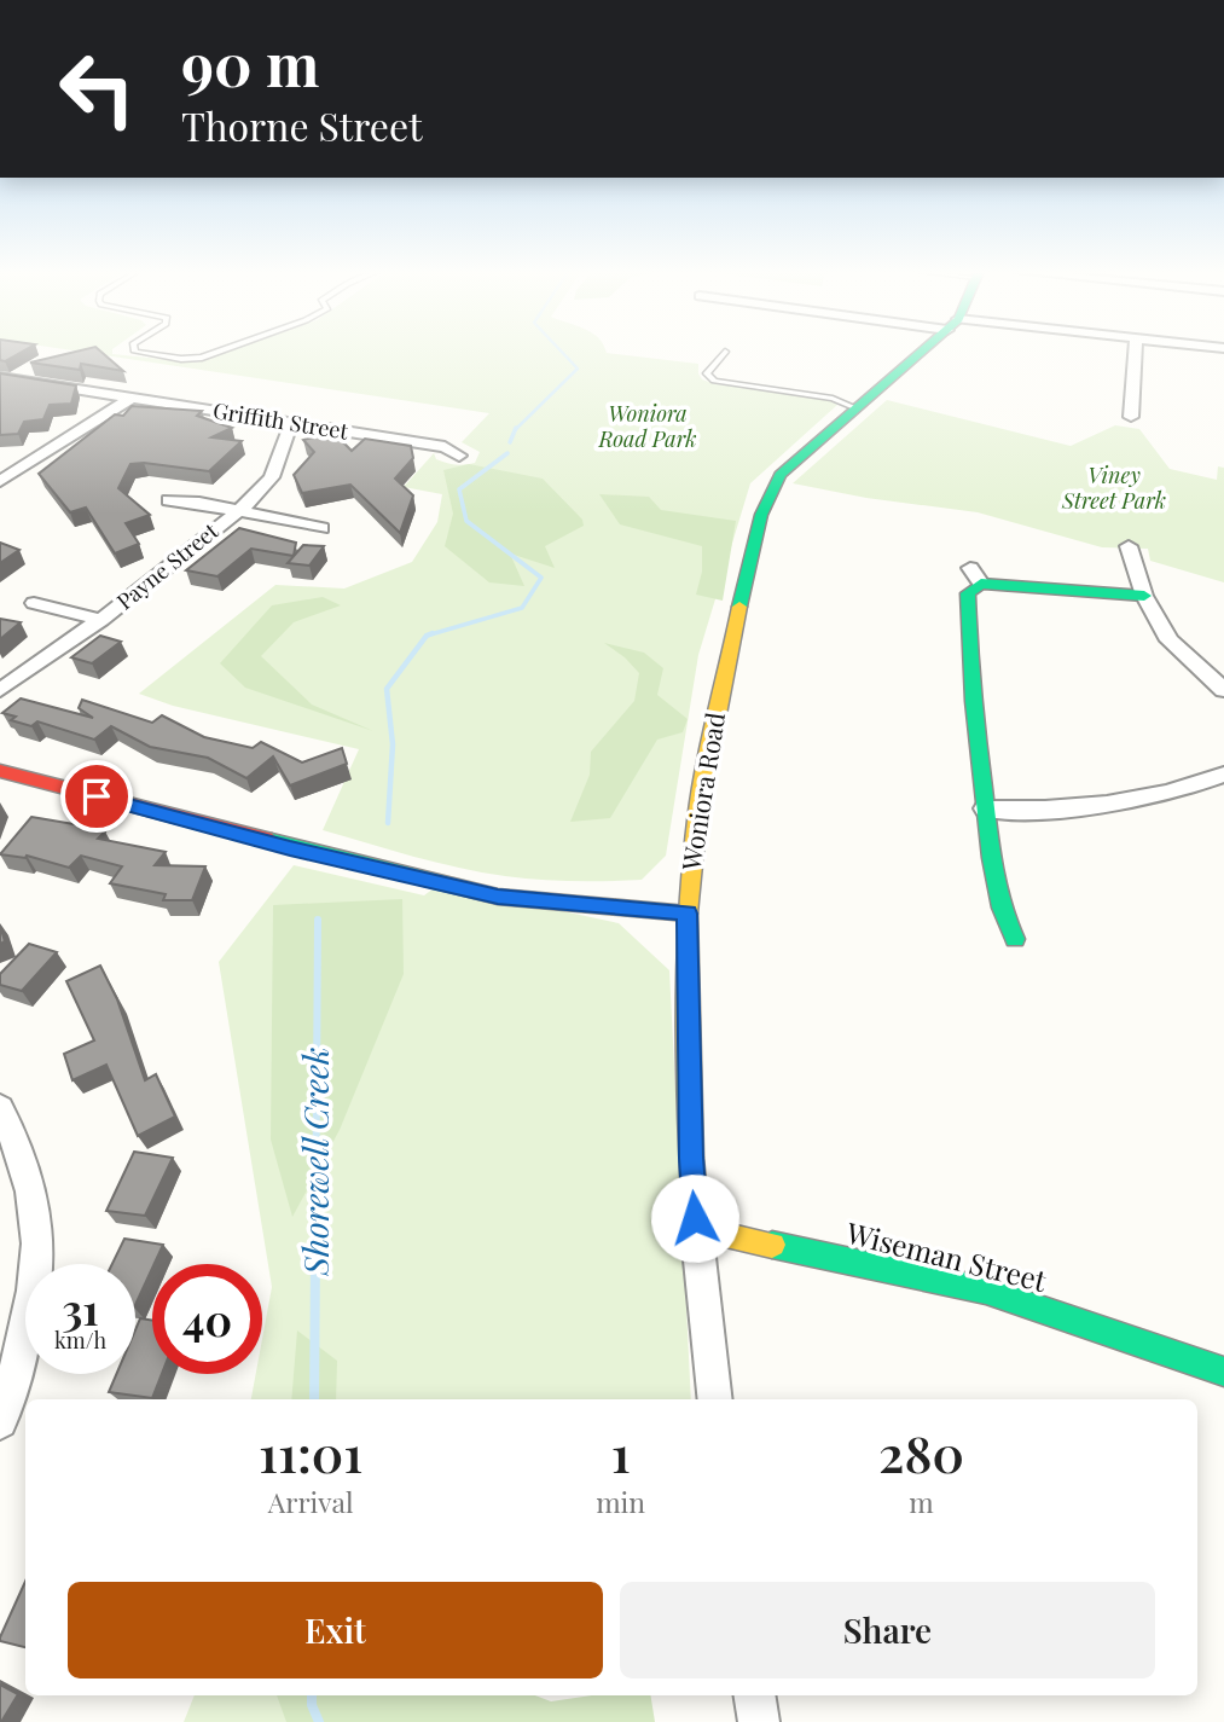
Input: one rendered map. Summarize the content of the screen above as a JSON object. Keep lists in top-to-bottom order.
{
  "streets": {
    "street": [
      "Griffith Street",
      "Payne Street",
      "Woniora Road",
      "Wiseman Street"
    ]
  },
  "crossings": [
    ["Griffith Street", "Payne Street"],
    ["Woniora Road", "Wiseman Street"]
  ],
  "water": ["Shorewell Creek"],
  "parks": ["Woniora Road Park", "Viney Street Park"],
  "page": {
    "turn": ["90 m", "Thorne Street"],
    "speed": "31 km/h",
    "limit": "40",
    "eta": [
      "11:01",
      "Arrival",
      "1",
      "min",
      "280",
      "m"
    ],
    "buttons": ["Exit", "Share"]
  }
}
